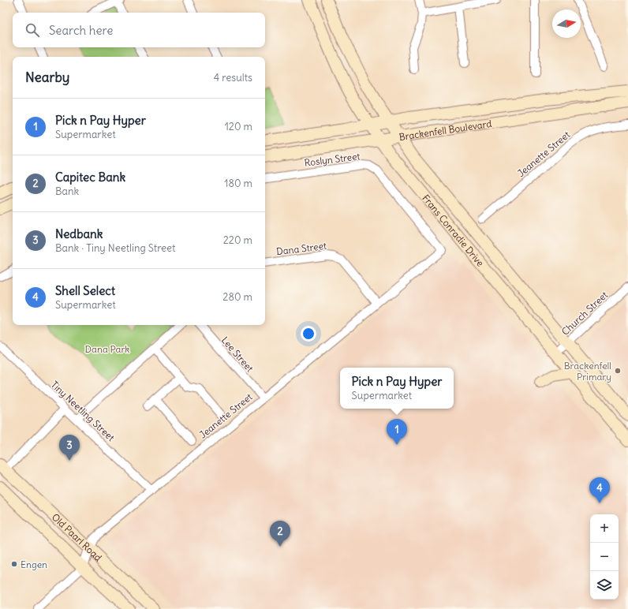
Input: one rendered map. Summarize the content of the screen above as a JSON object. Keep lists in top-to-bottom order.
{
  "streets": {
    "street": [
      "Brackenfell Boulevard",
      "Jeanette Street",
      "Roslyn Street",
      "Frans Conradie Drive",
      "Dana Street",
      "Church Street",
      "Lee Street",
      "Tiny Neetling Street",
      "Old Paarl Road"
    ]
  },
  "crossings": [
    ["Brackenfell Boulevard", "Frans Conradie Drive"],
    ["Jeanette Street", "Roslyn Street"],
    ["Jeanette Street", "Dana Street"],
    ["Jeanette Street", "Lee Street"],
    ["Jeanette Street", "Tiny Neetling Street"],
    ["Jeanette Street", "Old Paarl Road"],
    ["Frans Conradie Drive", "Church Street"]
  ],
  "parks": ["Dana Park"],
  "places": ["Brackenfell Primary", "Engen"],
  "north": "right",
  "page": {
    "search": "Search here",
    "heading": ["Nearby", "4 results"],
    "list": [
      {
        "mark": "1",
        "name": "Pick n Pay Hyper",
        "note": "Supermarket",
        "value": "120 m"
      },
      {
        "mark": "2",
        "name": "Capitec Bank",
        "note": "Bank",
        "value": "180 m"
      },
      {
        "mark": "3",
        "name": "Nedbank",
        "note": "Bank · Tiny Neetling Street",
        "value": "220 m"
      },
      {
        "mark": "4",
        "name": "Shell Select",
        "note": "Supermarket",
        "value": "280 m"
      }
    ],
    "popup": ["Pick n Pay Hyper", "Supermarket"],
    "pins": [
      "1",
      "3",
      "4",
      "2"
    ],
    "map_buttons": ["+", "−"]
  }
}
